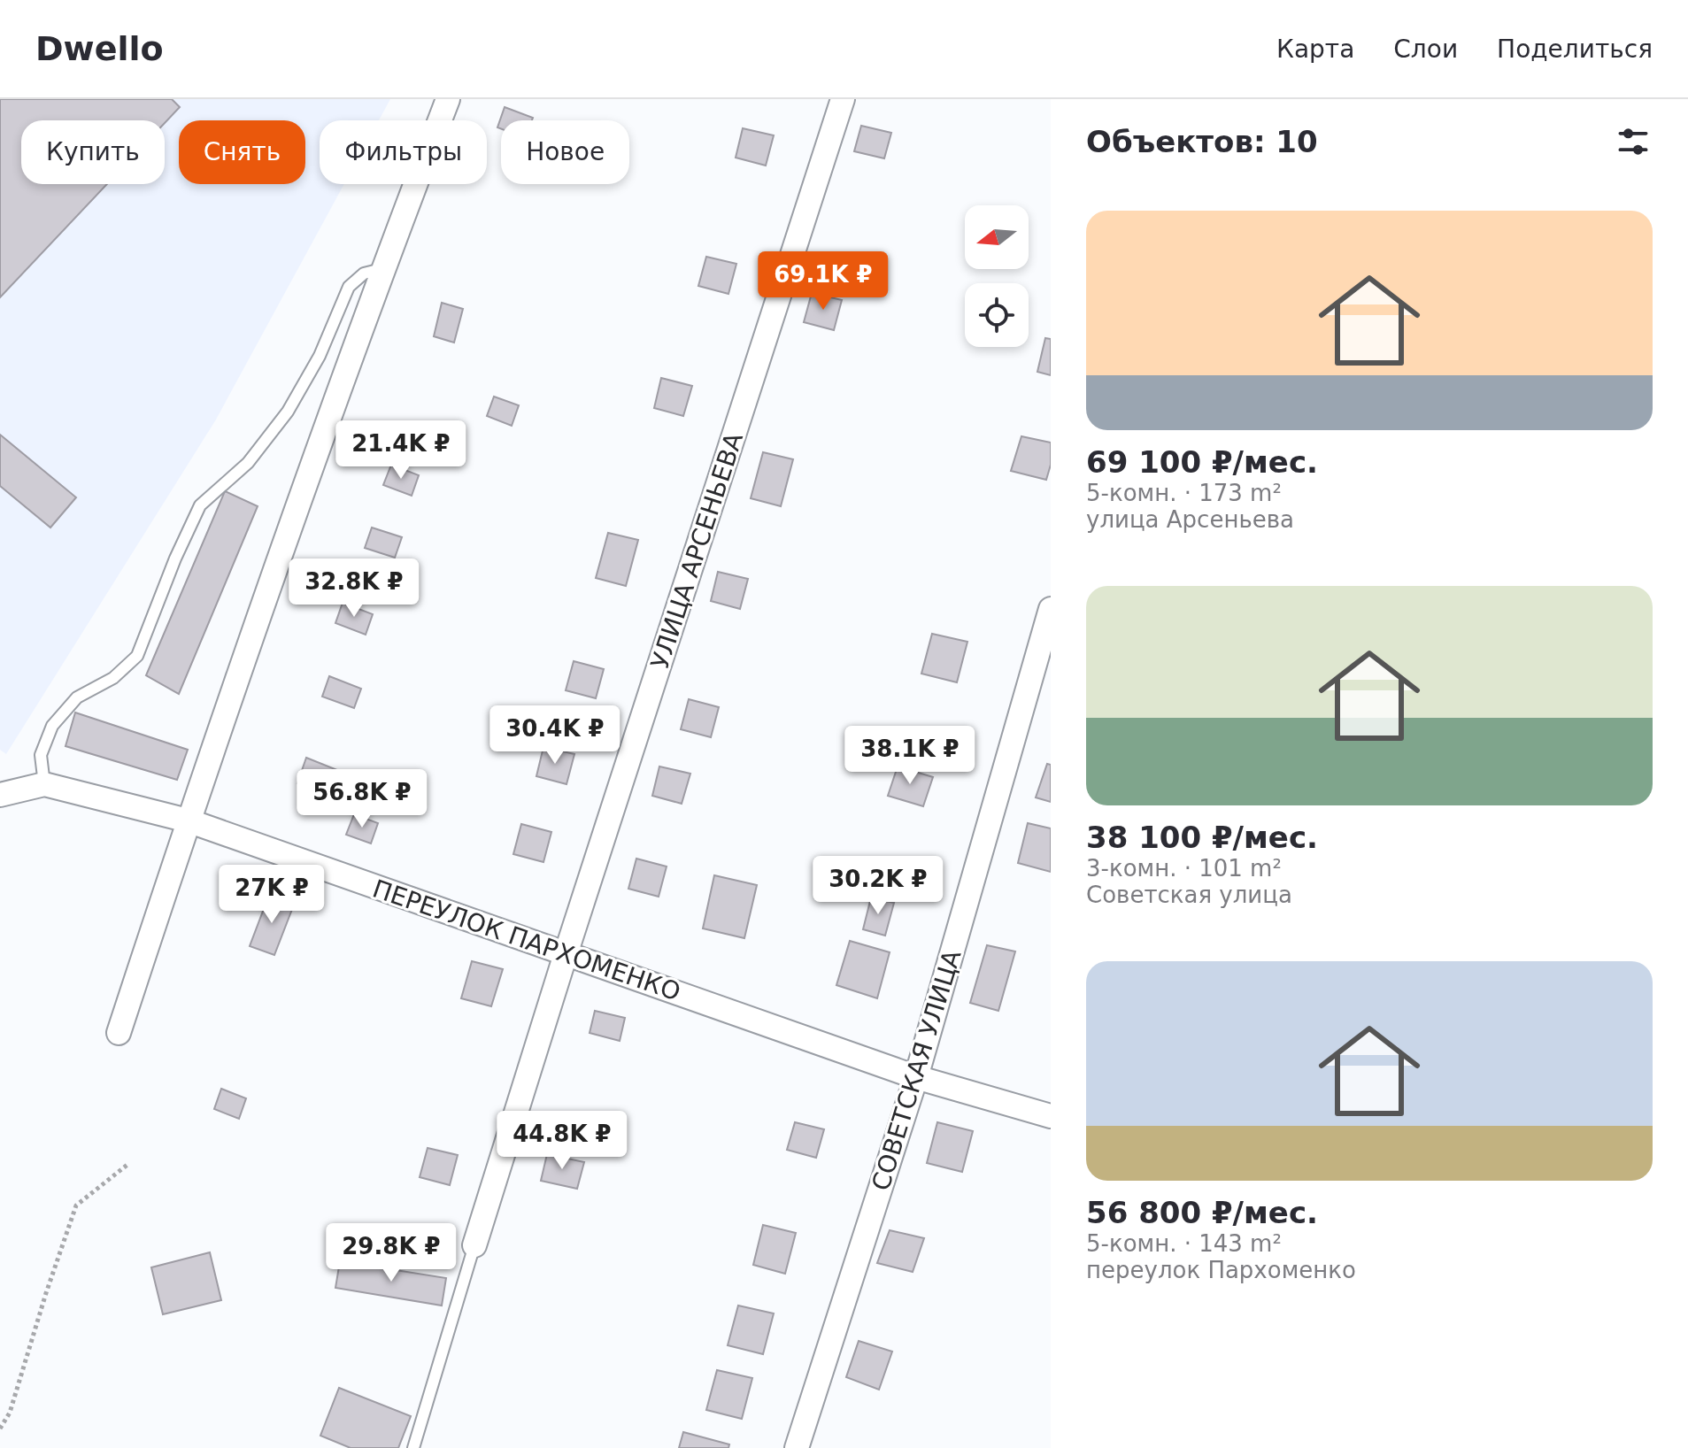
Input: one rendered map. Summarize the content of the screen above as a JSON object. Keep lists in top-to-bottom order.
{
  "streets": {
    "street": ["УЛИЦА АРСЕНЬЕВА", "ПЕРЕУЛОК ПАРХОМЕНКО", "СОВЕТСКАЯ УЛИЦА"]
  },
  "crossings": [
    ["УЛИЦА АРСЕНЬЕВА", "ПЕРЕУЛОК ПАРХОМЕНКО"],
    ["ПЕРЕУЛОК ПАРХОМЕНКО", "СОВЕТСКАЯ УЛИЦА"]
  ],
  "north": "left",
  "page": {
    "header": "Dwello",
    "nav": ["Карта", "Слои", "Поделиться"],
    "heading": "Объектов: 10",
    "chip": [
      "Купить",
      "Снять",
      "Фильтры",
      "Новое"
    ],
    "list": [
      {
        "name": "69 100 ₽/мес.",
        "note": "5-комн. · 173 m² · улица Арсеньева"
      },
      {
        "name": "38 100 ₽/мес.",
        "note": "3-комн. · 101 m² · Советская улица"
      },
      {
        "name": "56 800 ₽/мес.",
        "note": "5-комн. · 143 m² · переулок Пархоменко"
      }
    ],
    "price": [
      "69.1K ₽",
      "21.4K ₽",
      "32.8K ₽",
      "30.4K ₽",
      "38.1K ₽",
      "56.8K ₽",
      "30.2K ₽",
      "27K ₽",
      "44.8K ₽",
      "29.8K ₽"
    ]
  }
}
